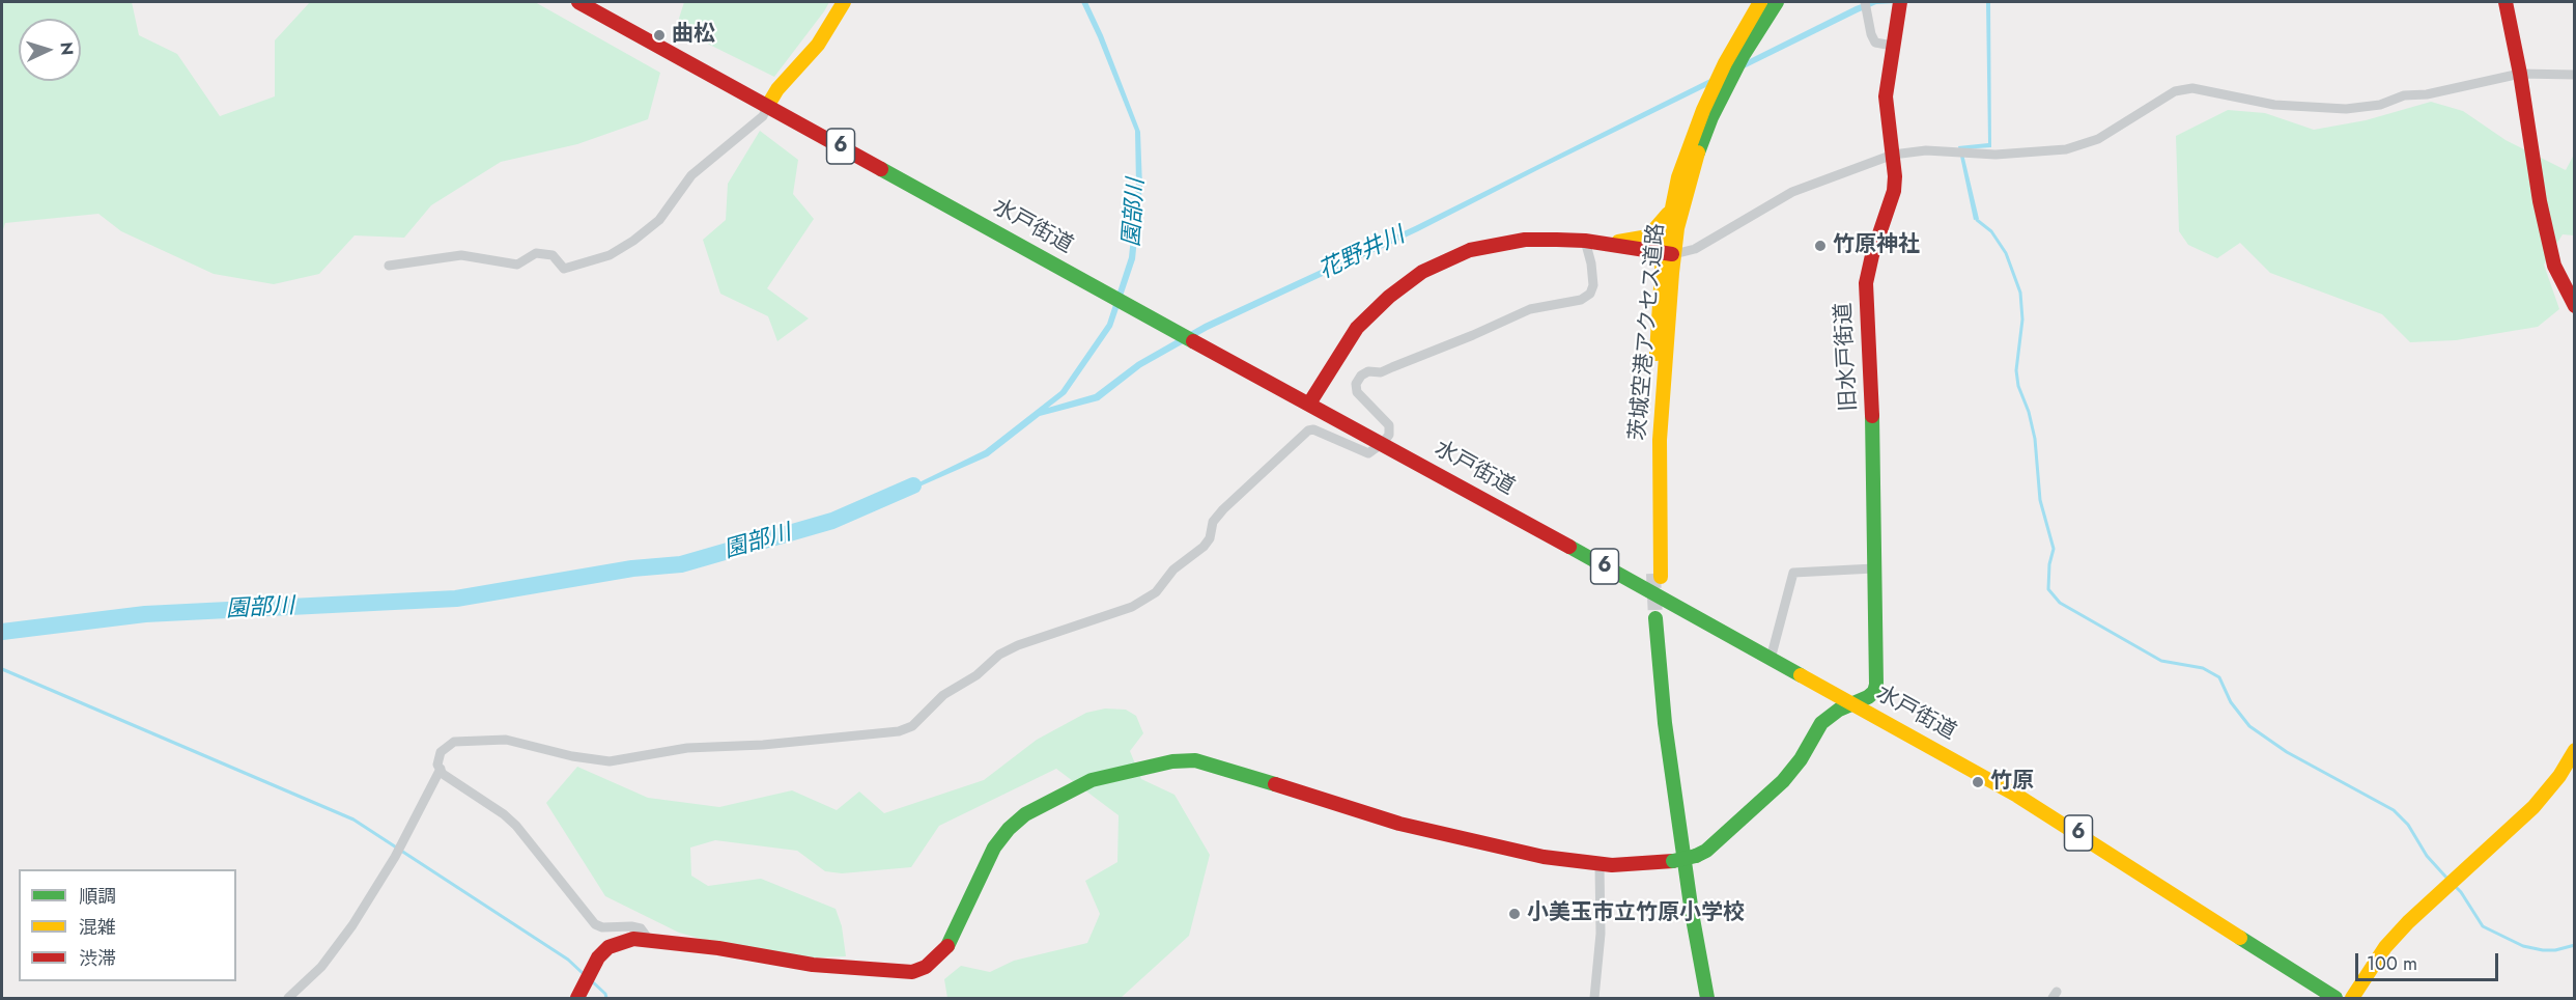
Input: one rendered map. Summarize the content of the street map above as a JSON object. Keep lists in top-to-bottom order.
{
  "streets": {
    "main road": [
      "6",
      "水戸街道",
      "茨城空港アクセス道路",
      "旧水戸街道"
    ]
  },
  "crossings": [
    ["水戸街道", "旧水戸街道"]
  ],
  "water": ["園部川", "花野井川"],
  "places": [
    "曲松",
    "竹原神社",
    "竹原",
    "小美玉市立竹原小学校"
  ],
  "legend": ["順調", "混雑", "渋滞"],
  "scale_bar": "100 m",
  "north": "right"
}
